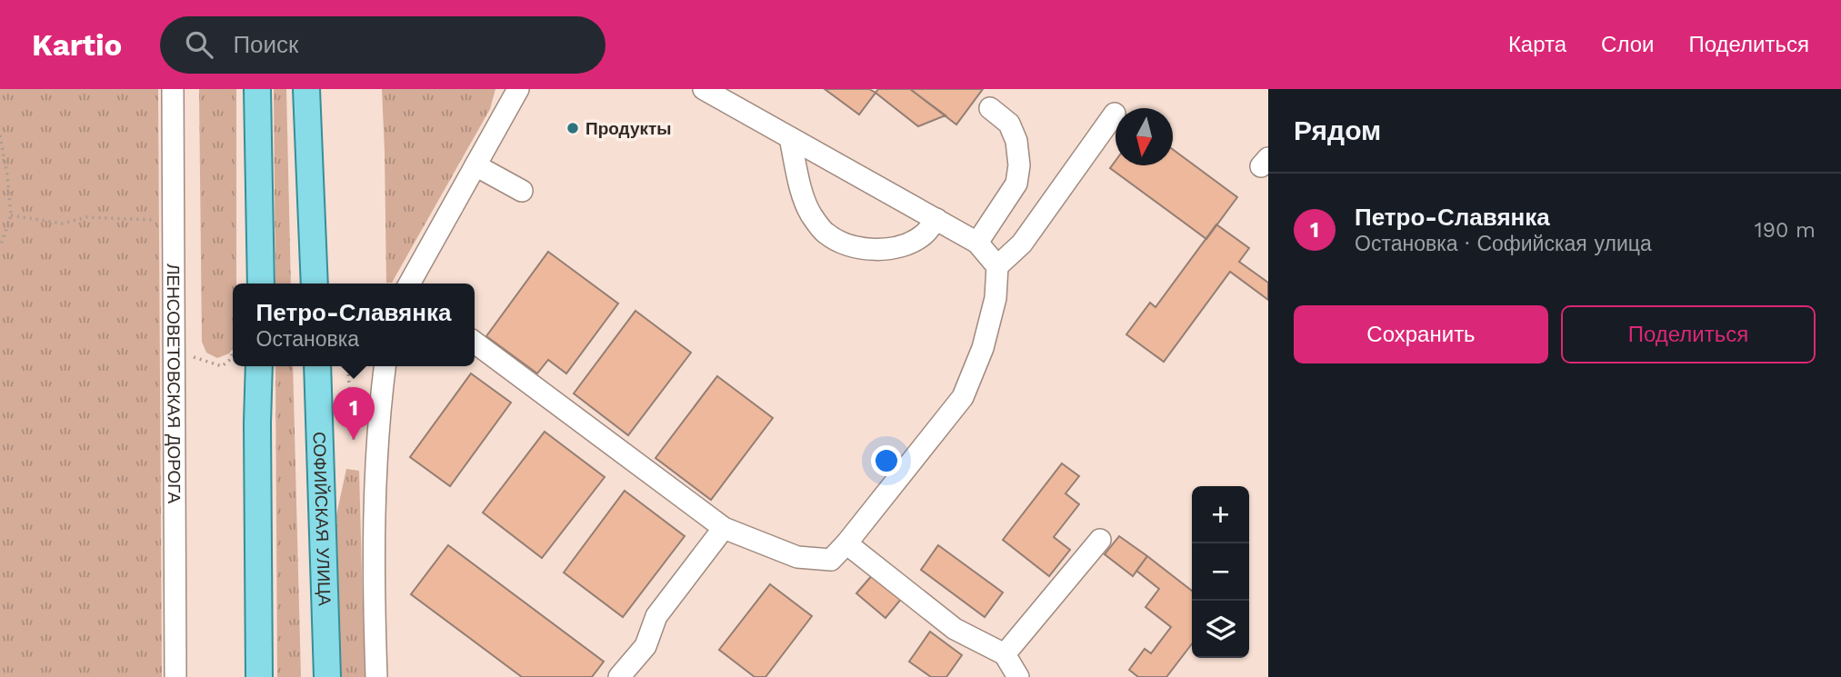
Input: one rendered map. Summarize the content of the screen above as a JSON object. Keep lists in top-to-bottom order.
{
  "streets": {
    "main road": ["СОФИЙСКАЯ УЛИЦА"],
    "street": ["ЛЕНСОВЕТОВСКАЯ ДОРОГА"]
  },
  "places": ["Продукты"],
  "north": "bottom",
  "page": {
    "header": "Kartio",
    "search": "Поиск",
    "nav": ["Карта", "Слои", "Поделиться"],
    "heading": "Рядом",
    "list": [
      {
        "mark": "1",
        "name": "Петро-Славянка",
        "note": "Остановка · Софийская улица",
        "value": "190 m"
      }
    ],
    "popup": ["Петро-Славянка", "Остановка"],
    "buttons": ["Сохранить", "Поделиться"],
    "pins": "1",
    "map_buttons": ["+", "−"]
  }
}
